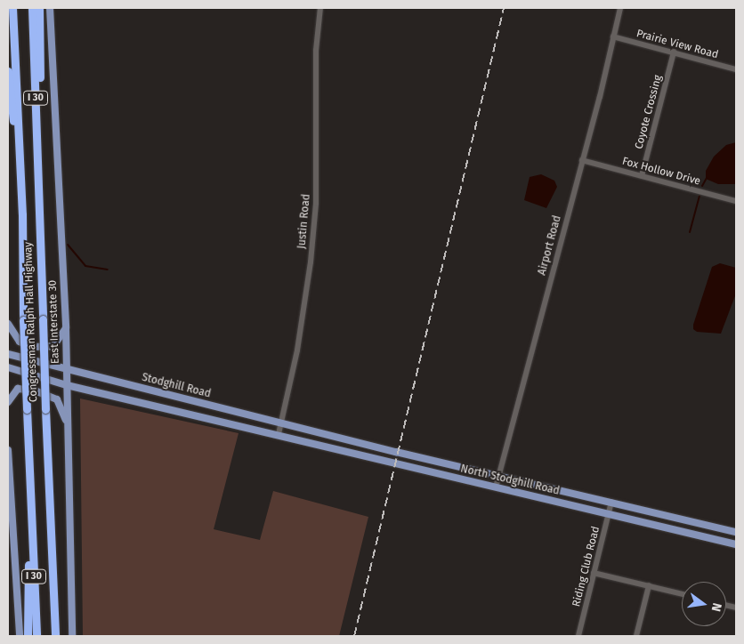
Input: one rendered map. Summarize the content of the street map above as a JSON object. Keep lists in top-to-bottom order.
{
  "streets": {
    "highway": ["I 30", "Congressman Ralph Hall Highway"],
    "main road": ["East Interstate 30", "Stodghill Road", "North Stodghill Road"],
    "street": [
      "Prairie View Road",
      "Coyote Crossing",
      "Fox Hollow Drive",
      "Justin Road",
      "Airport Road",
      "Riding Club Road"
    ]
  },
  "crossings": [
    ["Prairie View Road", "Coyote Crossing"],
    ["Prairie View Road", "Airport Road"],
    ["Coyote Crossing", "Fox Hollow Drive"],
    ["Fox Hollow Drive", "Airport Road"],
    ["Justin Road", "Stodghill Road"],
    ["Justin Road", "North Stodghill Road"],
    ["Airport Road", "North Stodghill Road"],
    ["East Interstate 30", "Stodghill Road"],
    ["Stodghill Road", "North Stodghill Road"],
    ["North Stodghill Road", "Riding Club Road"]
  ],
  "north": "right"
}
